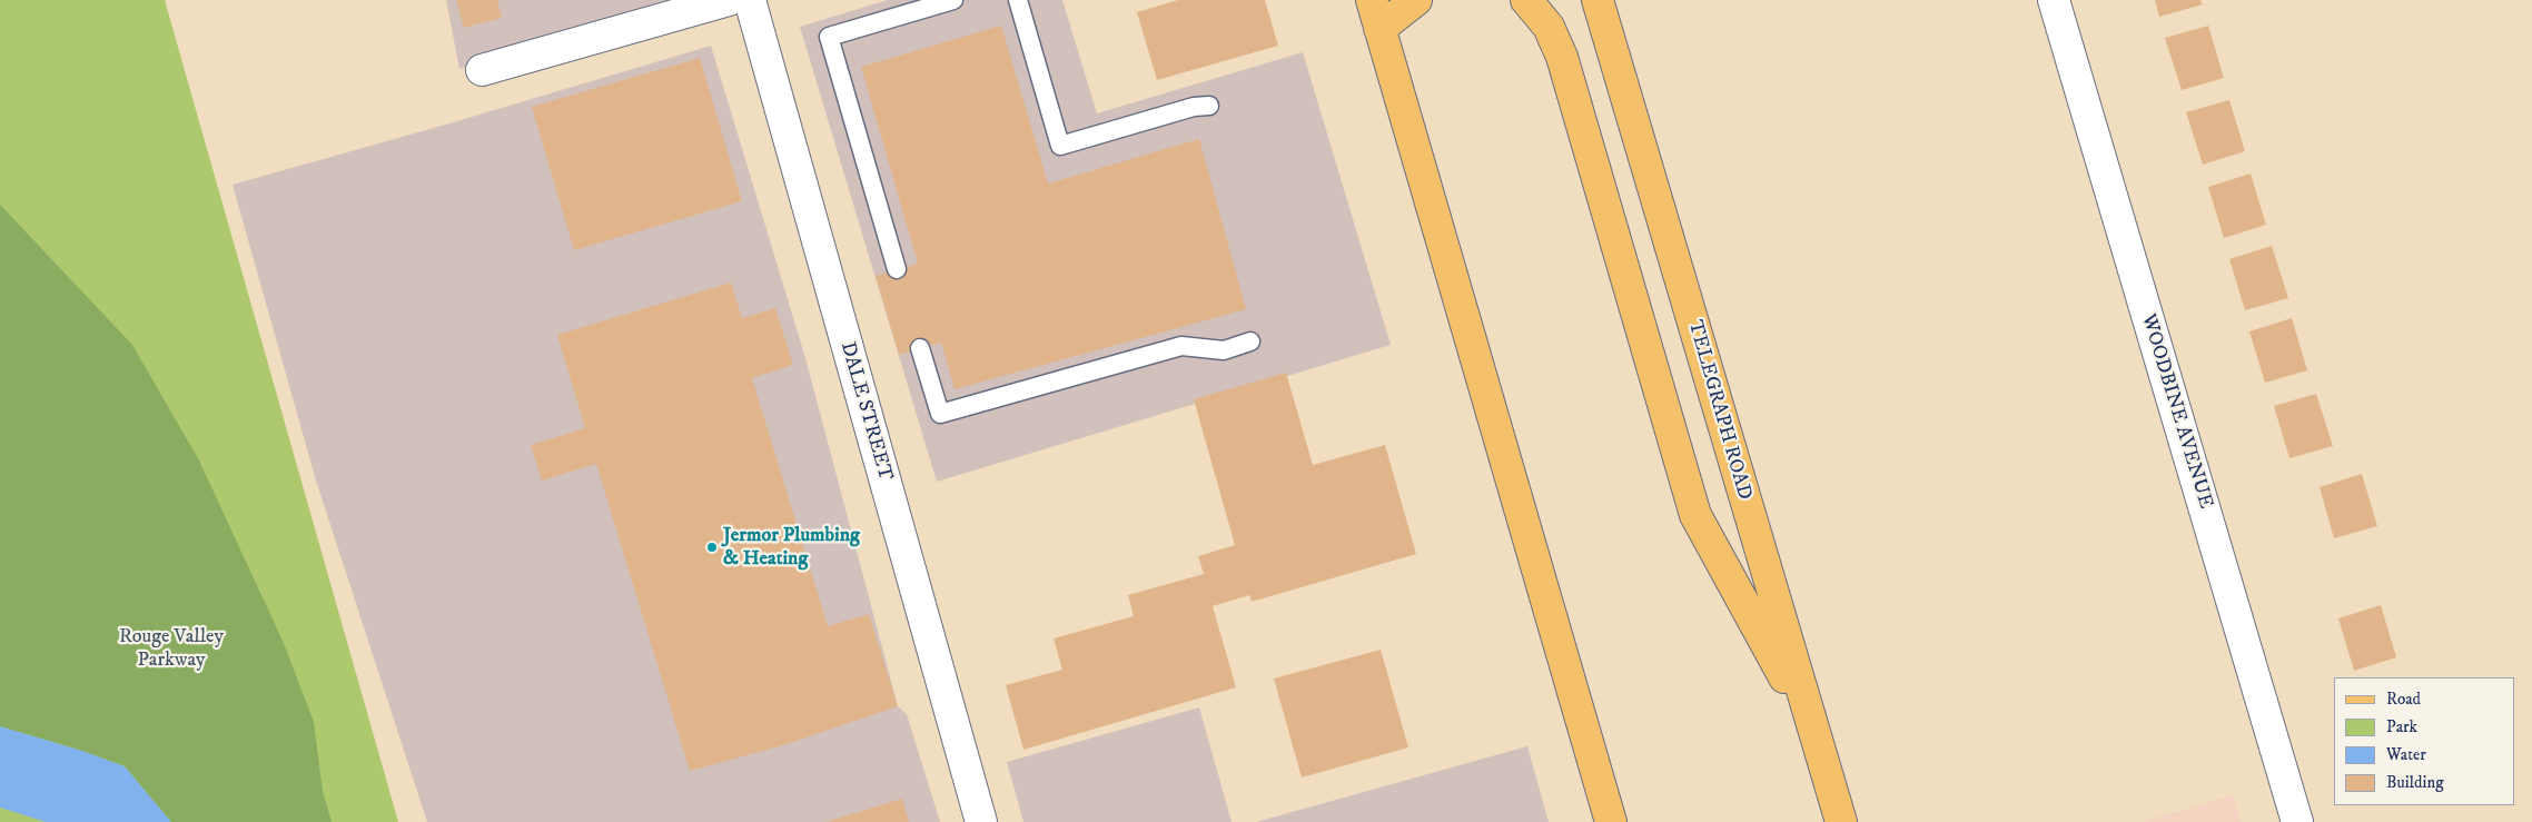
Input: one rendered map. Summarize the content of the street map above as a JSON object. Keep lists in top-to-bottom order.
{
  "streets": {
    "main road": ["TELEGRAPH ROAD"],
    "street": ["DALE STREET", "WOODBINE AVENUE"]
  },
  "parks": ["Rouge Valley Parkway"],
  "places": ["Jermor Plumbing & Heating"],
  "legend": [
    "Road",
    "Park",
    "Water",
    "Building"
  ]
}
